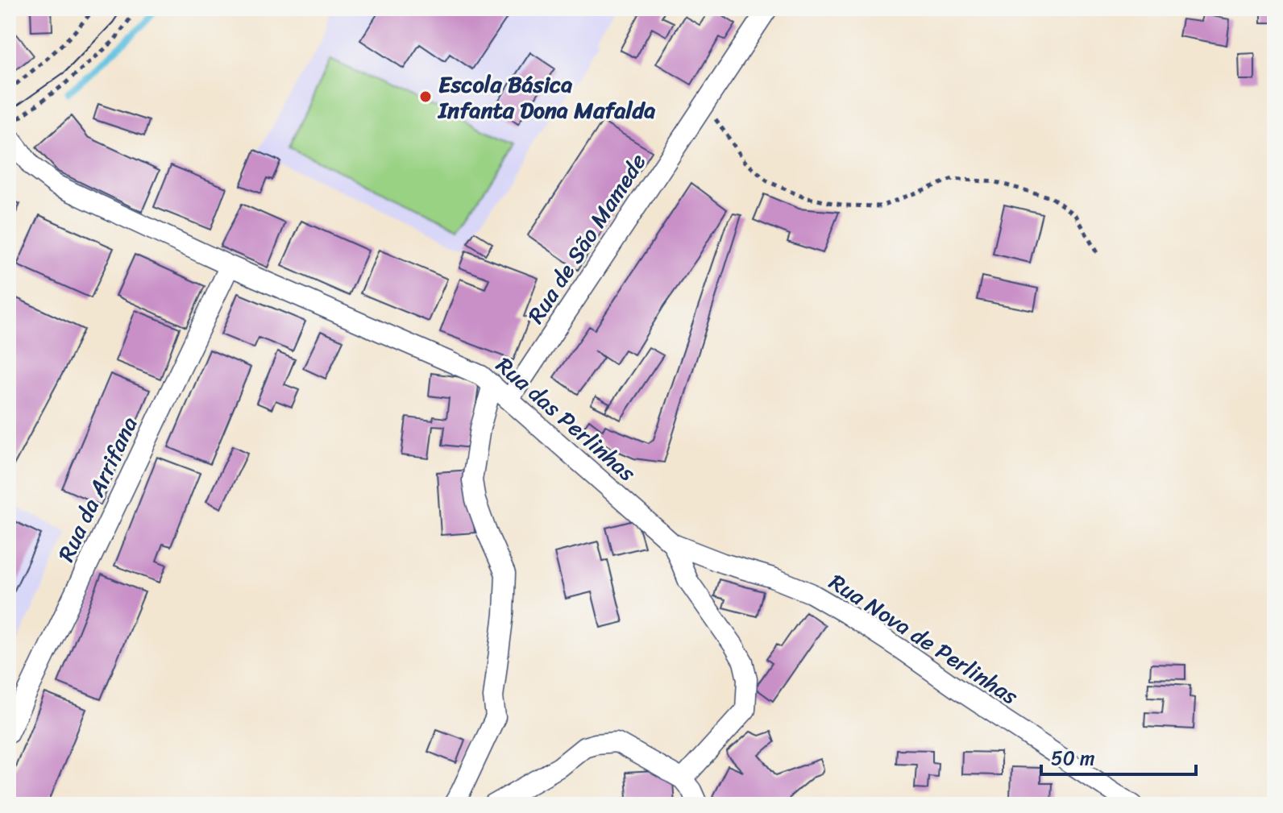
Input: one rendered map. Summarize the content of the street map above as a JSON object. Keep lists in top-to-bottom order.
{
  "streets": {
    "street": [
      "Rua de São Mamede",
      "Rua das Perlinhas",
      "Rua da Arrifana",
      "Rua Nova de Perlinhas"
    ]
  },
  "crossings": [
    ["Rua de São Mamede", "Rua das Perlinhas"],
    ["Rua das Perlinhas", "Rua da Arrifana"],
    ["Rua das Perlinhas", "Rua Nova de Perlinhas"]
  ],
  "places": ["Escola Básica Infanta Dona Mafalda"],
  "scale_bar": "50 m"
}
